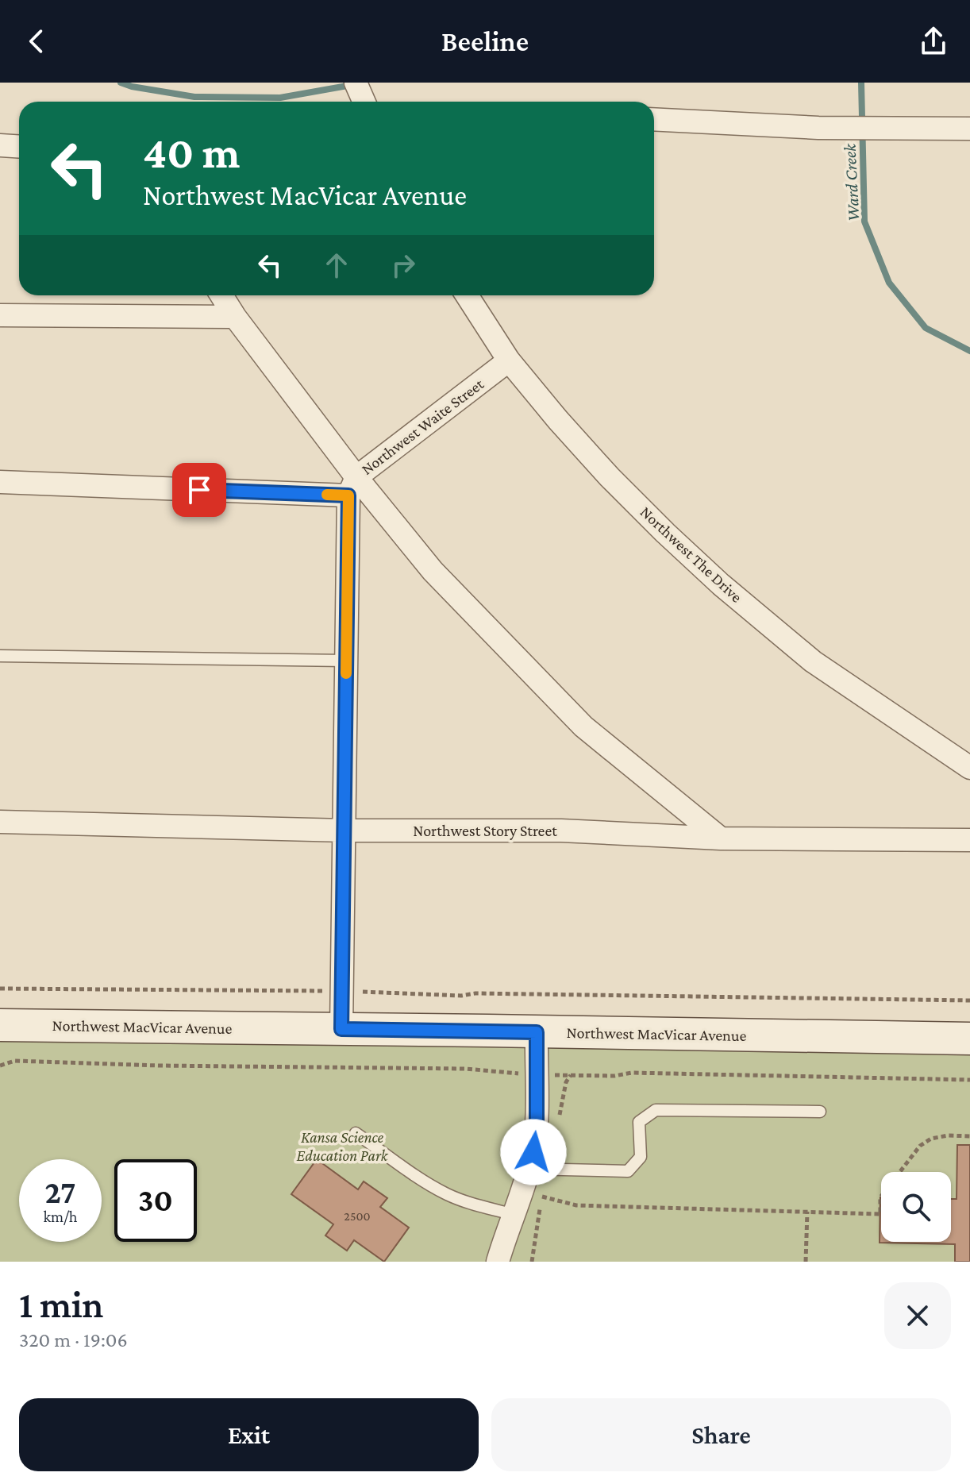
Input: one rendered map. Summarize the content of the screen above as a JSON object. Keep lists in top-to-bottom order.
{
  "streets": {
    "main road": ["Northwest MacVicar Avenue"],
    "street": ["Northwest Waite Street", "Northwest The Drive", "Northwest Story Street"]
  },
  "crossings": [
    ["Northwest Waite Street", "Northwest The Drive"]
  ],
  "water": ["Ward Creek"],
  "parks": ["Kansa Science Education Park"],
  "house_numbers": ["2500"],
  "page": {
    "header": "Beeline",
    "turn": ["40 m", "Northwest MacVicar Avenue"],
    "speed": "27 km/h",
    "limit": "30",
    "heading": ["1 min", "320 m · 19:06"],
    "buttons": ["Exit", "Share"]
  }
}
